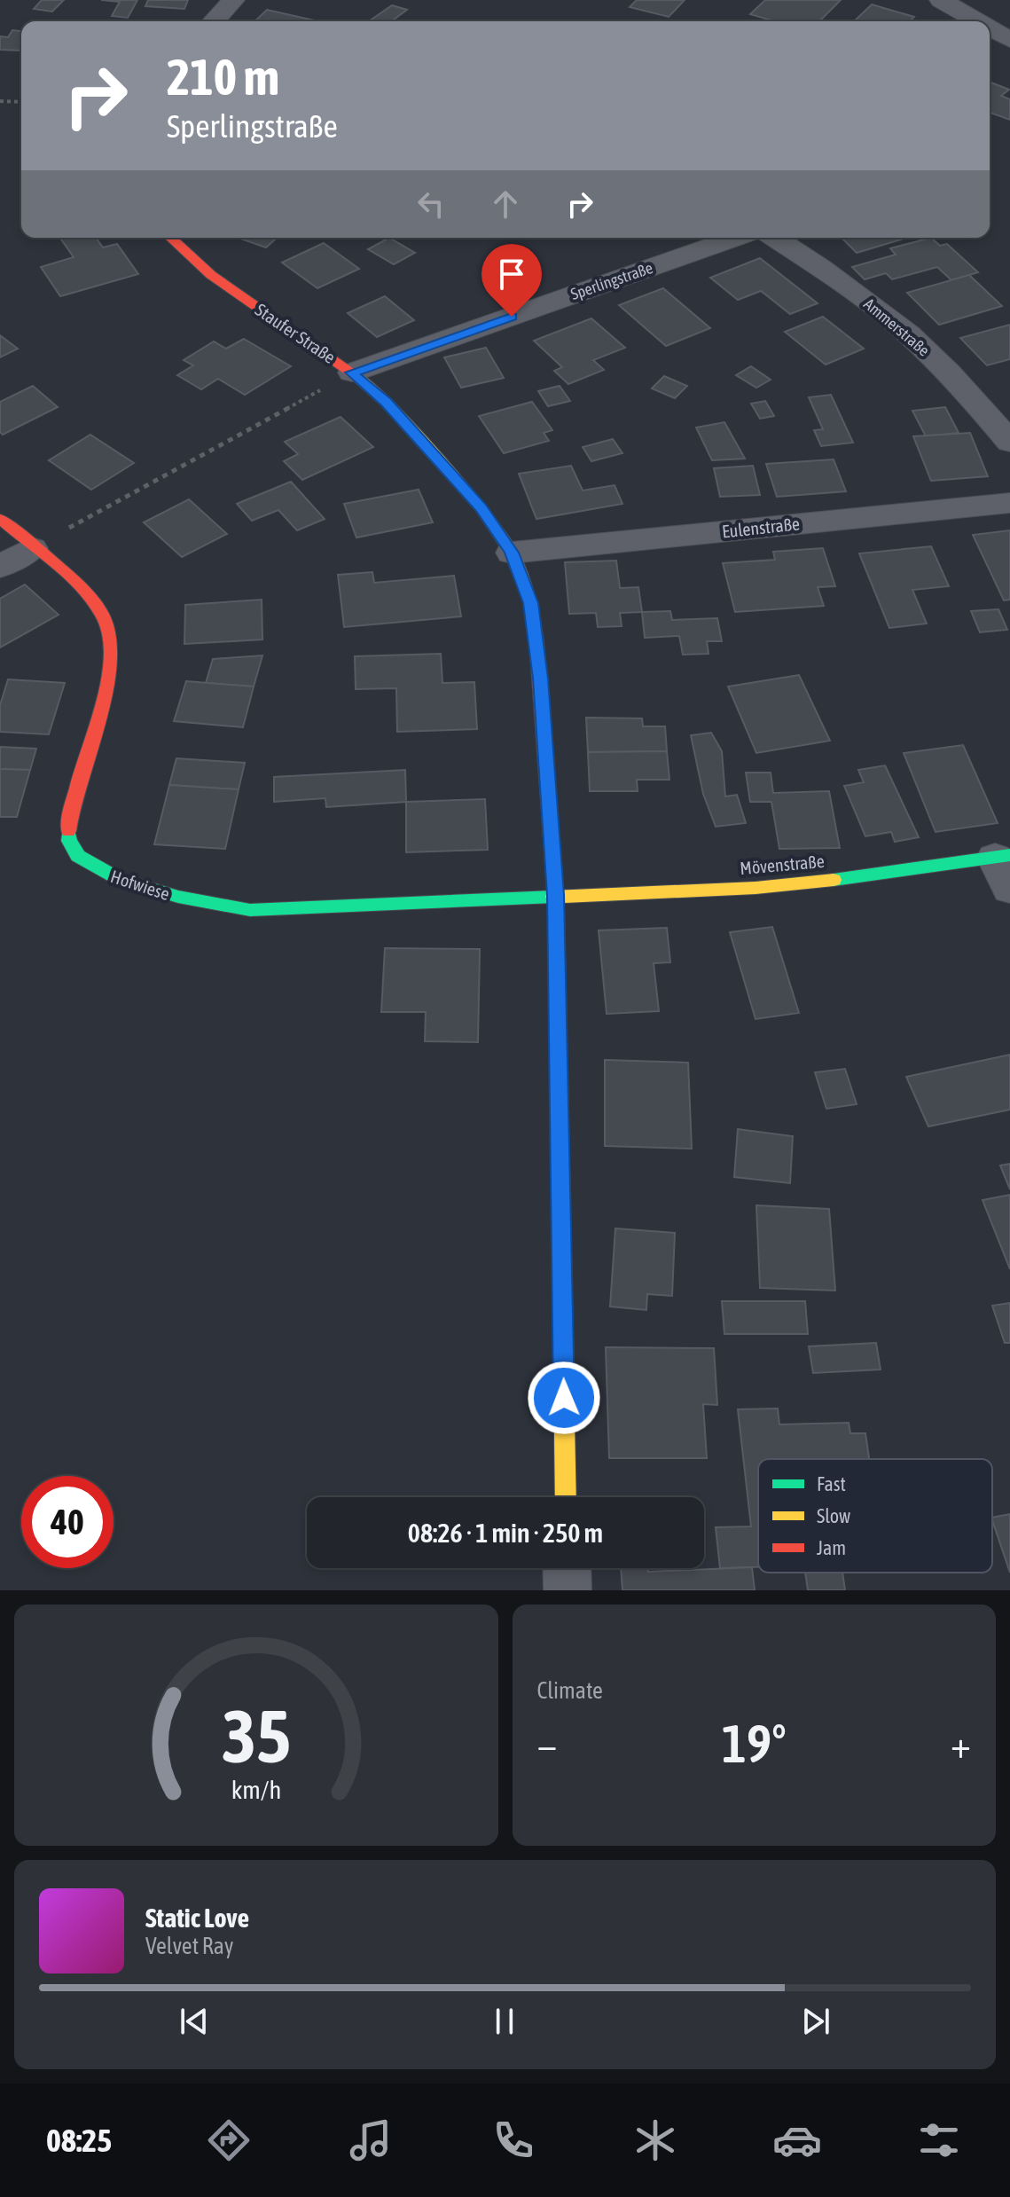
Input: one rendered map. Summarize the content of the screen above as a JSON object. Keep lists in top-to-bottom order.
{
  "streets": {
    "street": [
      "Sperlingstraße",
      "Ammerstraße",
      "Staufer Straße",
      "Eulenstraße",
      "Mövenstraße",
      "Hofwiese"
    ]
  },
  "crossings": [
    ["Sperlingstraße", "Staufer Straße"],
    ["Staufer Straße", "Eulenstraße"],
    ["Staufer Straße", "Mövenstraße"],
    ["Staufer Straße", "Hofwiese"],
    ["Mövenstraße", "Hofwiese"]
  ],
  "legend": ["Fast", "Slow", "Jam"],
  "page": {
    "turn": ["210 m", "Sperlingstraße"],
    "limit": "40",
    "trip": "08:26 · 1 min · 250 m",
    "tile": "Climate",
    "heat": ["−", "19°", "+"],
    "song": ["Static Love", "Velvet Ray"],
    "tabs": "08:25",
    "gauge": ["35", "km/h"]
  }
}
